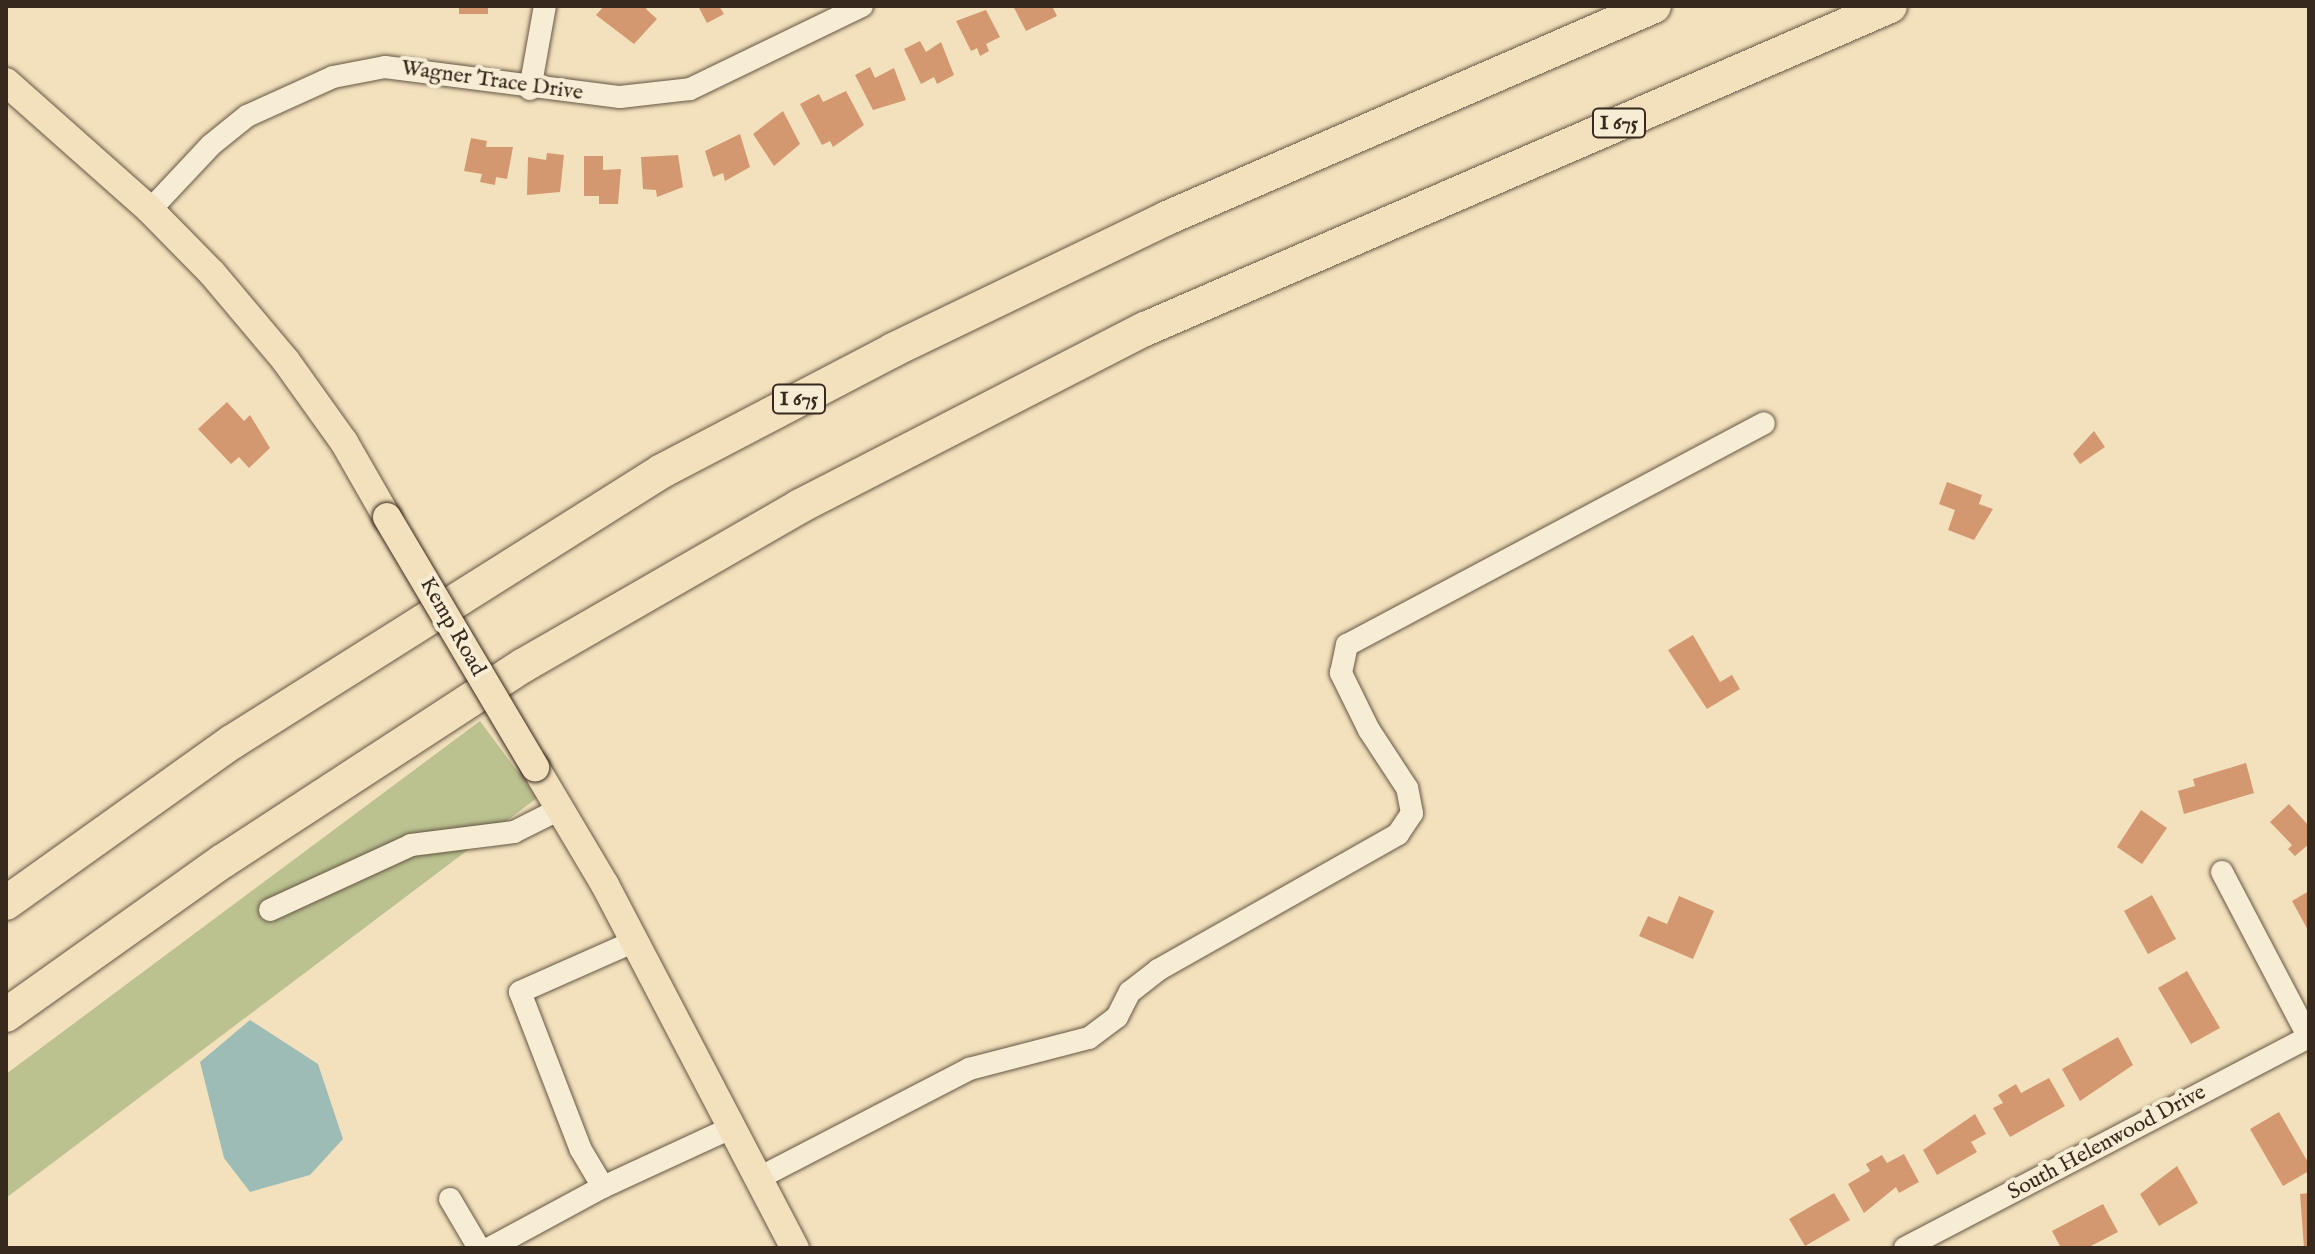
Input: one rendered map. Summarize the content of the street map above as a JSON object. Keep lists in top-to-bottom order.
{
  "streets": {
    "highway": ["I 675"],
    "main road": ["Kemp Road"],
    "street": ["Wagner Trace Drive", "South Helenwood Drive"]
  },
  "crossings": [
    ["Wagner Trace Drive", "Kemp Road"]
  ]
}
